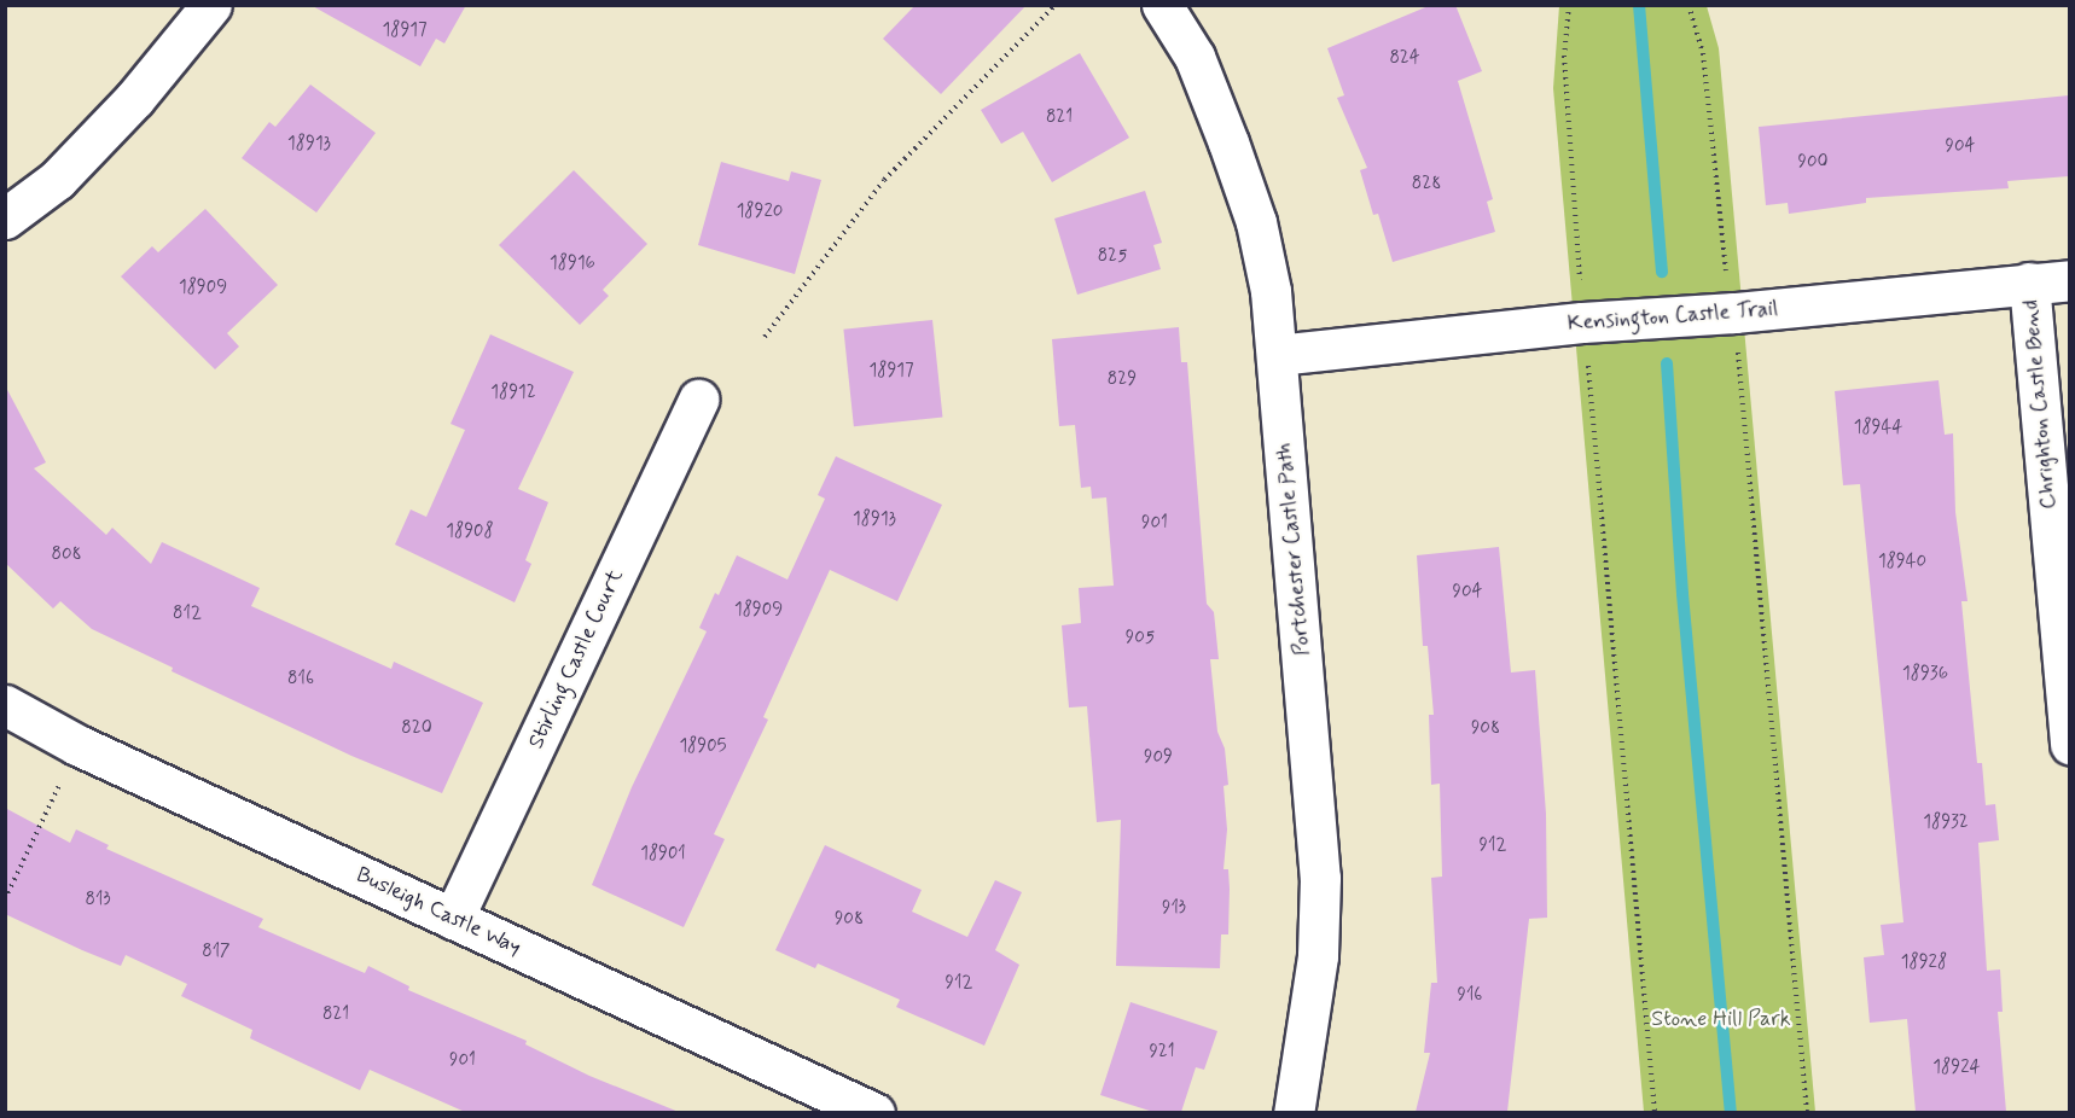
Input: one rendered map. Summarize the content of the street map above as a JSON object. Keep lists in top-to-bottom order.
{
  "streets": {
    "street": [
      "Kensington Castle Trail",
      "Chrighton Castle Bend",
      "Portchester Castle Path",
      "Stirling Castle Court",
      "Busleigh Castle Way"
    ]
  },
  "crossings": [
    ["Kensington Castle Trail", "Chrighton Castle Bend"],
    ["Kensington Castle Trail", "Portchester Castle Path"],
    ["Stirling Castle Court", "Busleigh Castle Way"]
  ],
  "parks": ["Stone Hill Park"],
  "house_numbers": [
    "18917",
    "824",
    "821",
    "18913",
    "904",
    "900",
    "828",
    "18920",
    "825",
    "18916",
    "18909",
    "18917",
    "829",
    "18912",
    "18944",
    "18913",
    "901",
    "18908",
    "808",
    "18940",
    "904",
    "18909",
    "812",
    "905",
    "18936",
    "816",
    "820",
    "908",
    "18905",
    "909",
    "18932",
    "912",
    "18901",
    "813",
    "913",
    "908",
    "817",
    "18928",
    "912",
    "916",
    "821",
    "921",
    "901",
    "18924"
  ]
}
